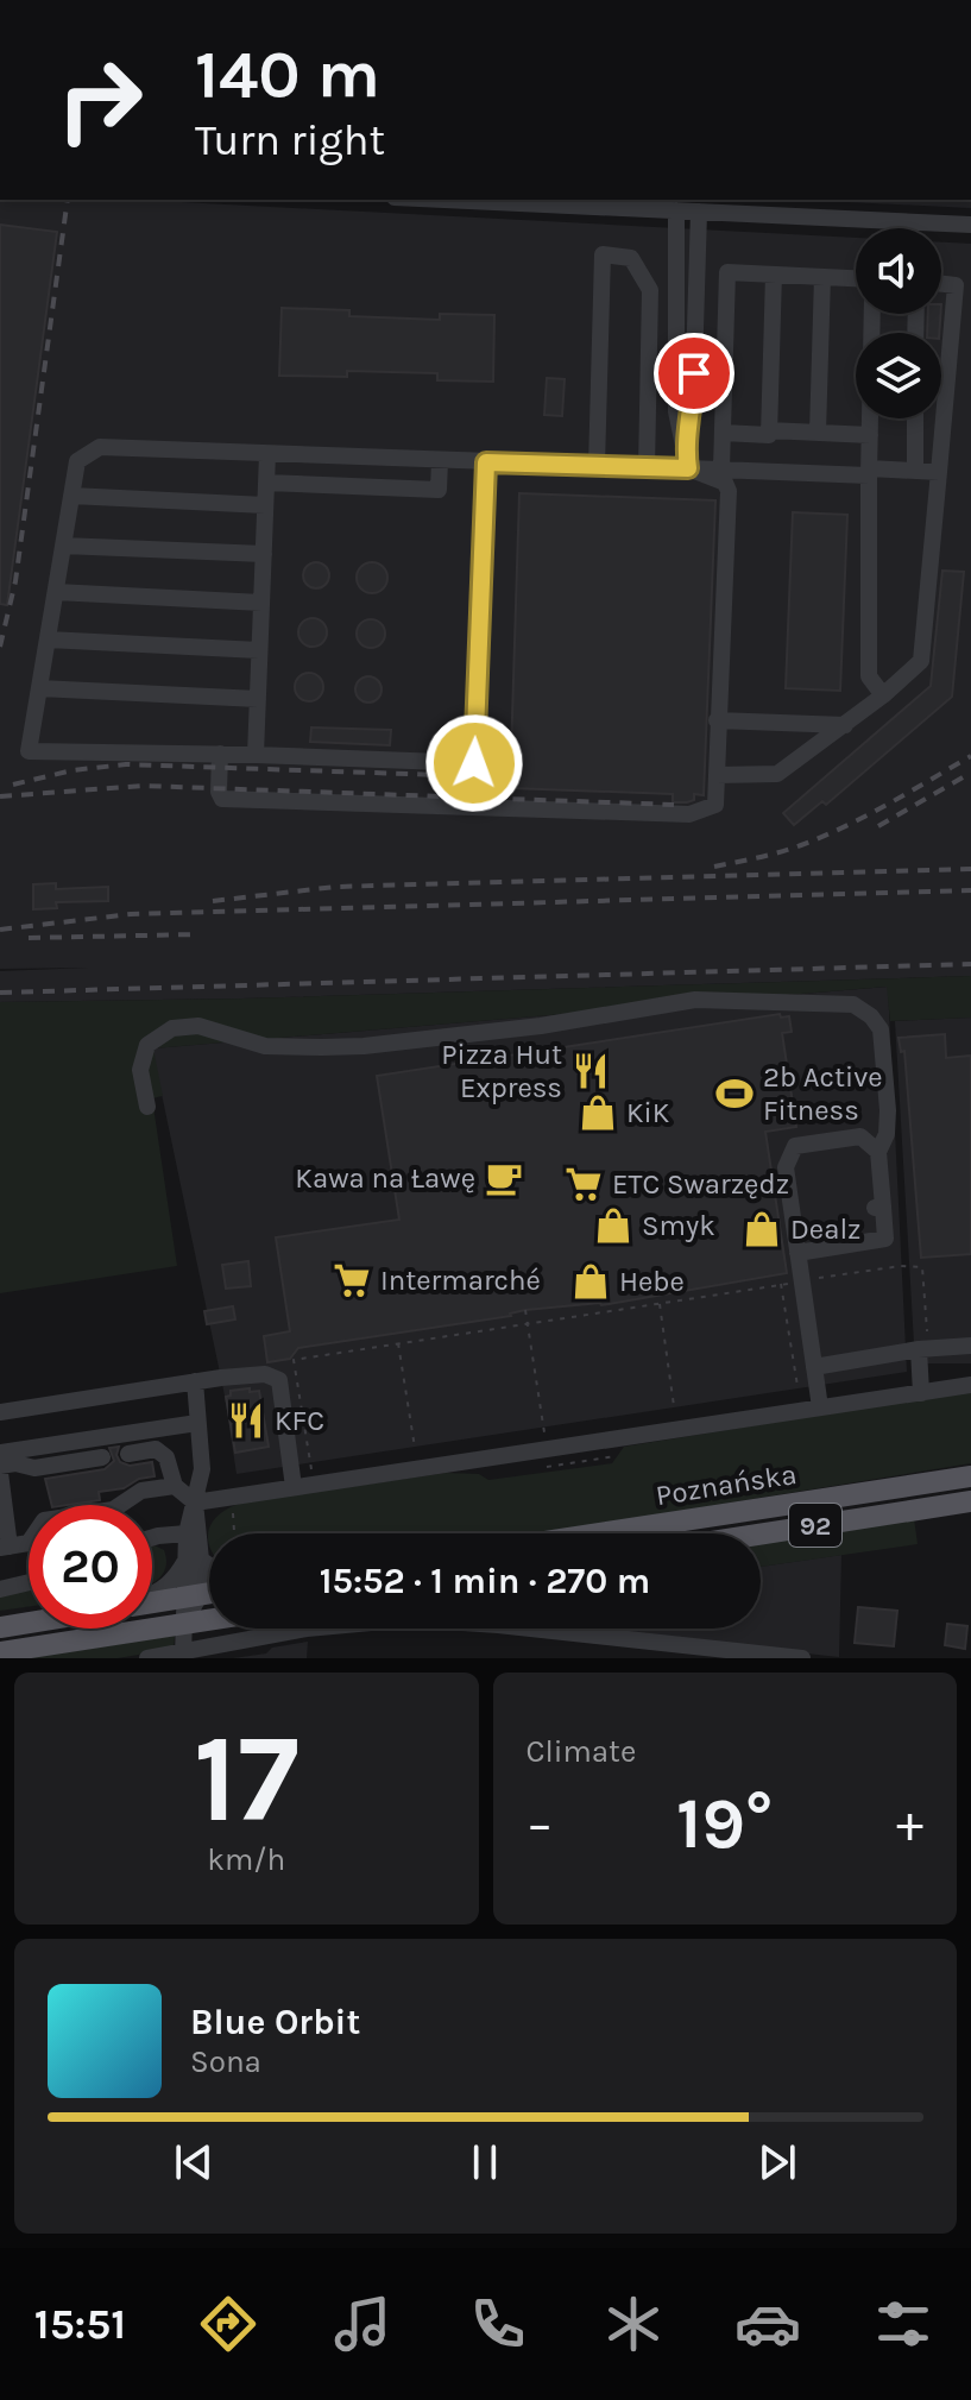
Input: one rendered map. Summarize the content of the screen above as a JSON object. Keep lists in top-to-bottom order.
{
  "streets": {
    "main road": ["Poznańska", "92"]
  },
  "places": {
    "restaurant": ["Pizza Hut Express", "KFC"],
    "sports": ["2b Active Fitness"],
    "shop": [
      "KiK",
      "Smyk",
      "Dealz",
      "Hebe"
    ],
    "cafe": ["Kawa na Ławę"],
    "supermarket": ["ETC Swarzędz", "Intermarché"]
  },
  "page": {
    "turn": ["140 m", "Turn right"],
    "limit": "20",
    "trip": "15:52 · 1 min · 270 m",
    "tile": [
      ["17", "km/h"],
      "Climate"
    ],
    "heat": ["−", "19°", "+"],
    "song": ["Blue Orbit", "Sona"],
    "tabs": "15:51"
  }
}
